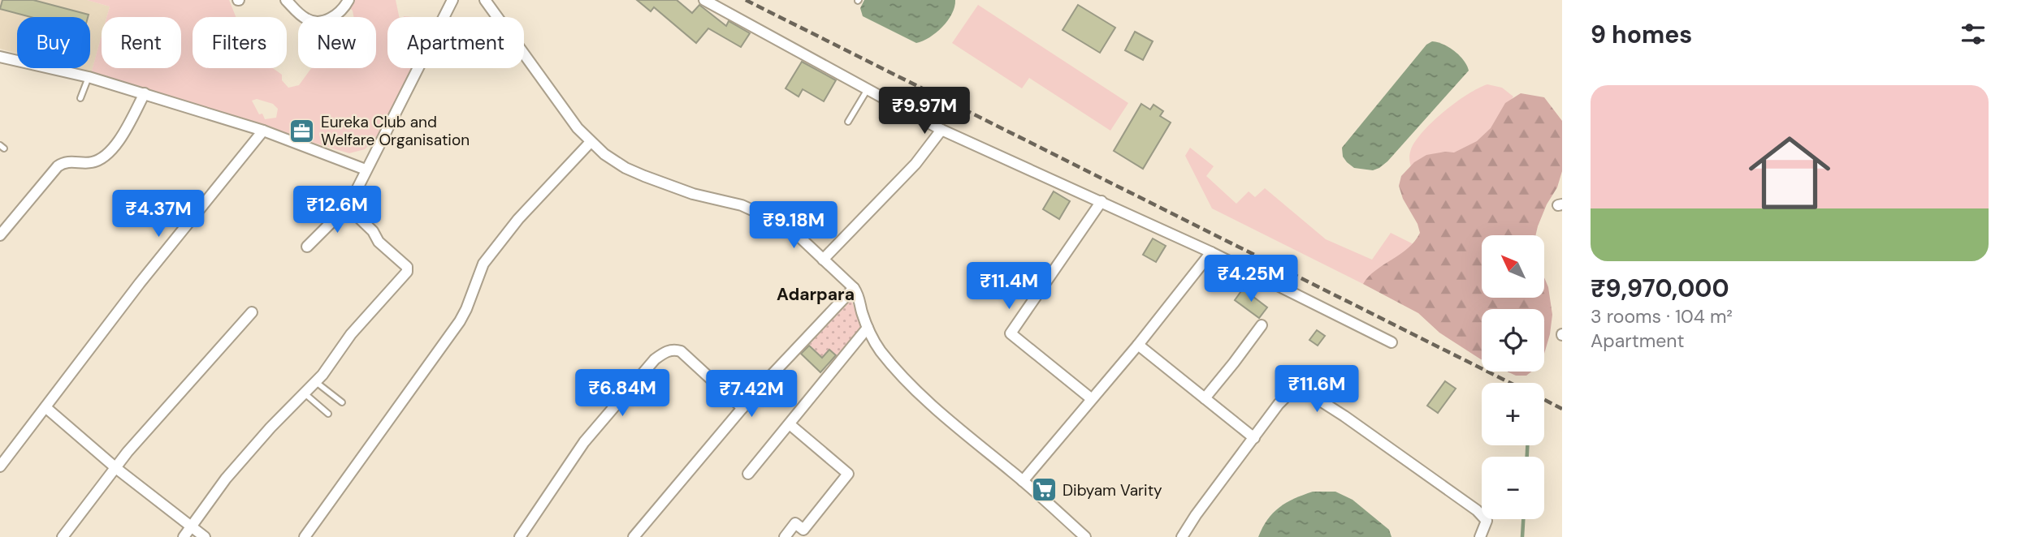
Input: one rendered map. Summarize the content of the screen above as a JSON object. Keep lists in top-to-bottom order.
{
  "districts": ["Adarpara"],
  "places": {
    "office": ["Eureka Club and Welfare Organisation"],
    "supermarket": ["Dibyam Varity"]
  },
  "north": "top left",
  "page": {
    "heading": "9 homes",
    "chip": [
      "Buy",
      "Rent",
      "Filters",
      "New",
      "Apartment"
    ],
    "list": [
      {
        "name": "₹9,970,000",
        "note": "3 rooms · 104 m² · Apartment"
      }
    ],
    "price": [
      "₹9.97M",
      "₹12.6M",
      "₹4.37M",
      "₹9.18M",
      "₹4.25M",
      "₹11.4M",
      "₹11.6M",
      "₹6.84M",
      "₹7.42M"
    ],
    "map_buttons": ["+", "−"]
  }
}
